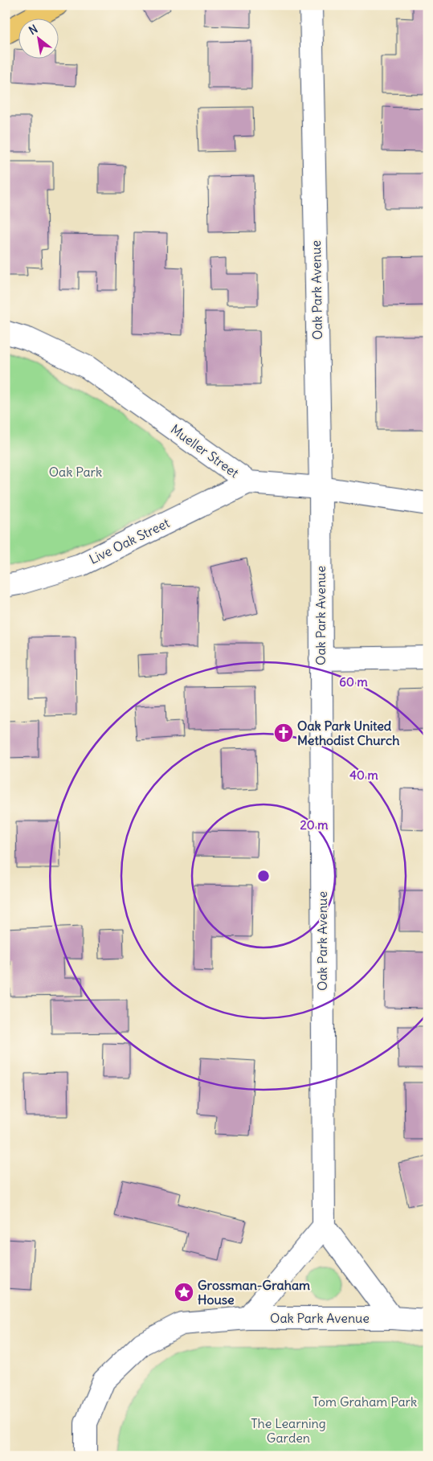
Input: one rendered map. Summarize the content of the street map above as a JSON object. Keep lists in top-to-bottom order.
{
  "streets": {
    "street": ["Oak Park Avenue", "Mueller Street", "Live Oak Street"]
  },
  "crossings": [
    ["Oak Park Avenue", "Mueller Street"],
    ["Mueller Street", "Live Oak Street"]
  ],
  "parks": ["Oak Park", "Tom Graham Park", "The Learning Garden"],
  "places": {
    "church": ["Oak Park United Methodist Church"],
    "place": ["Grossman-Graham House"]
  },
  "north": "top left",
  "rings": ["60 m", "40 m", "20 m"]
}
